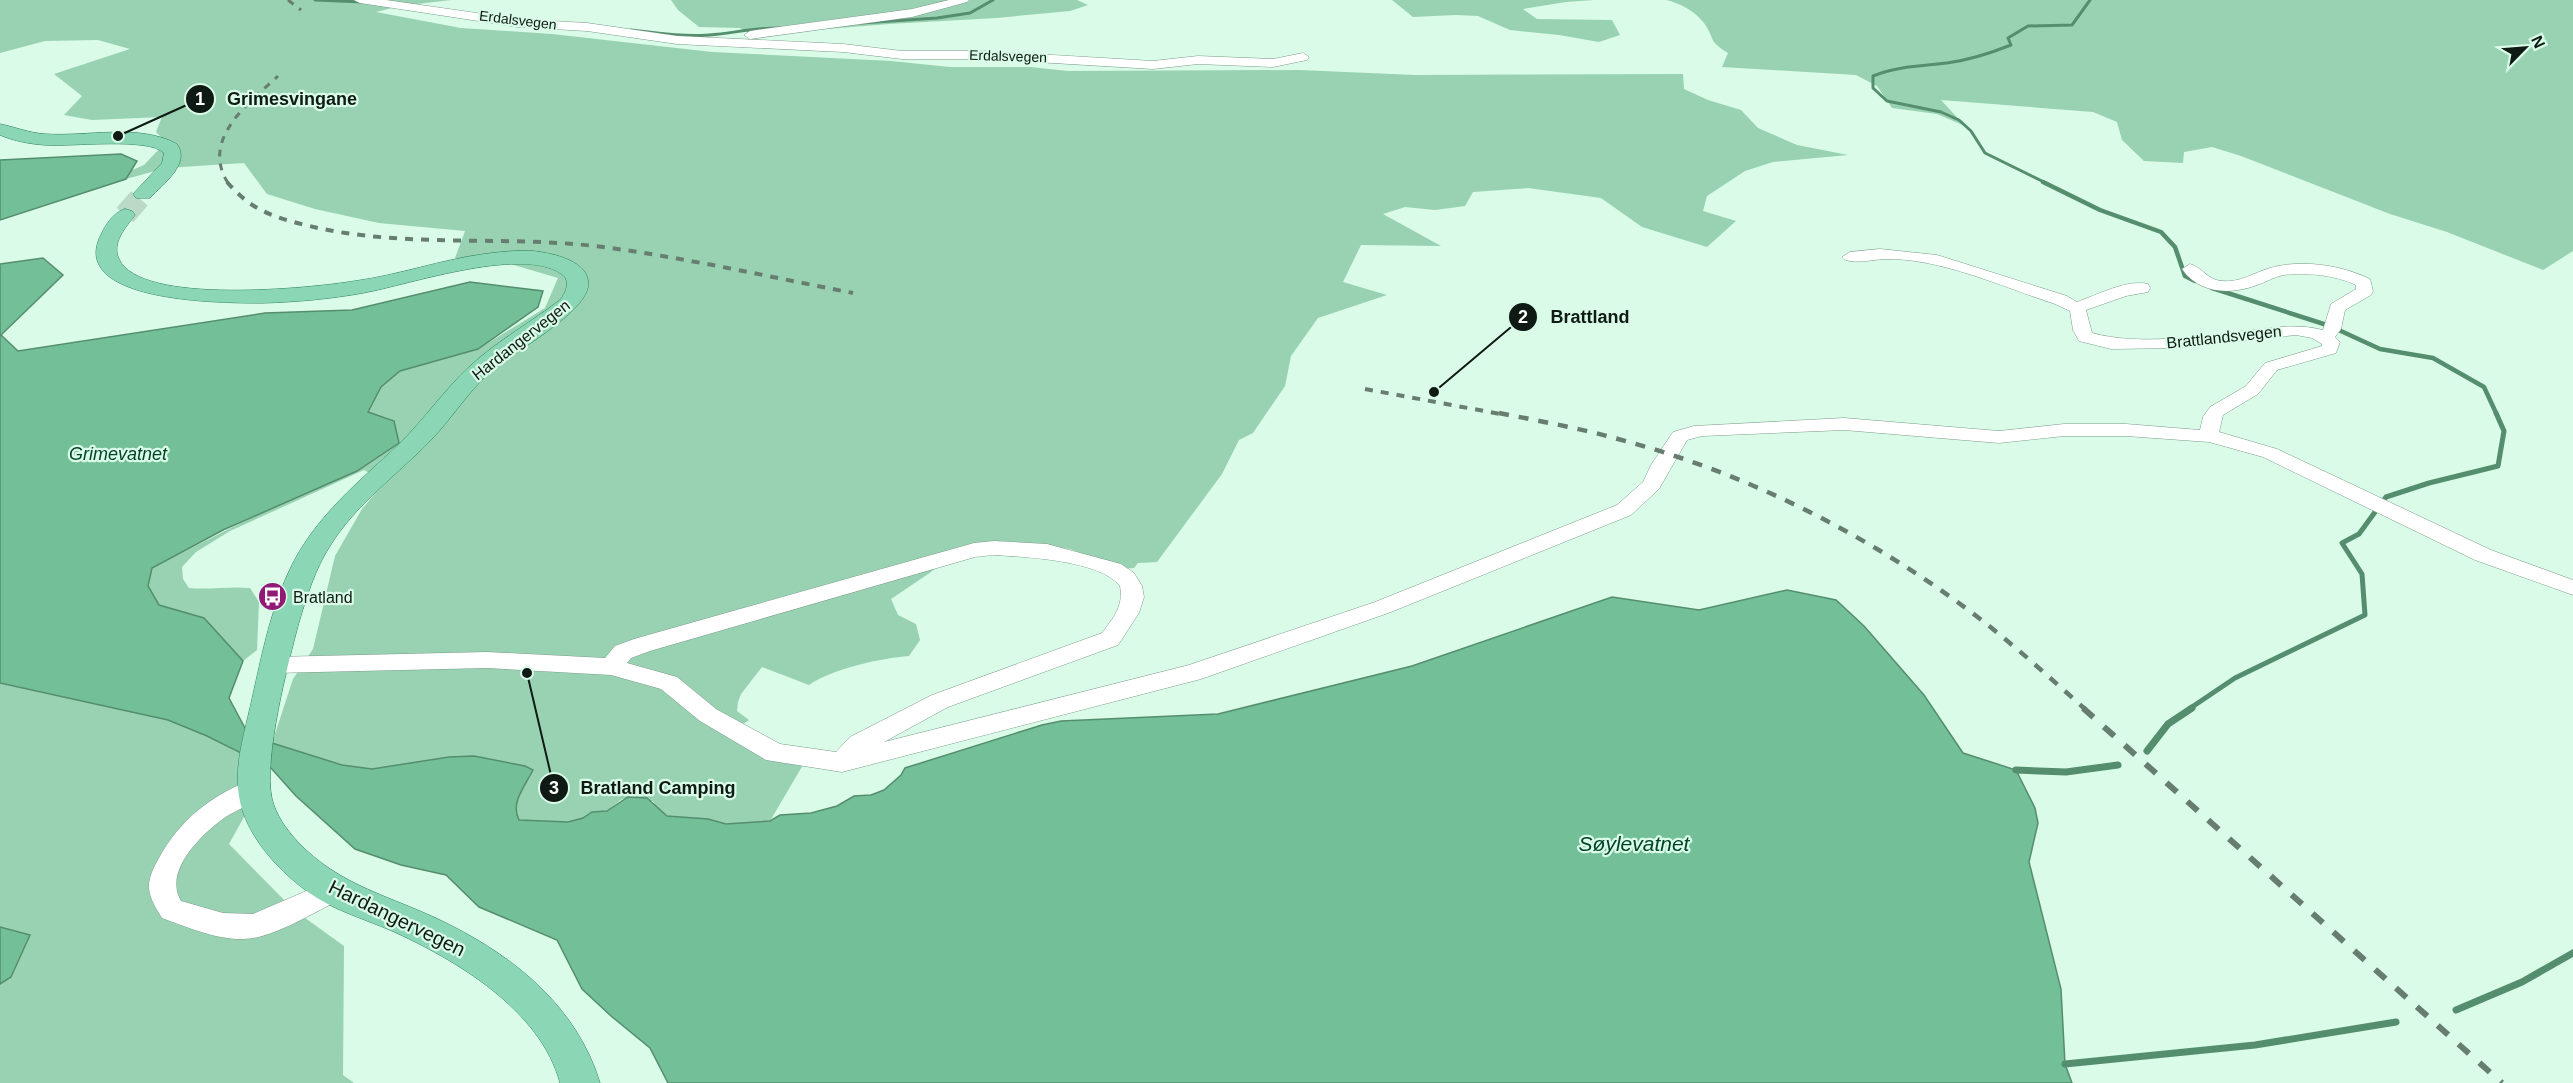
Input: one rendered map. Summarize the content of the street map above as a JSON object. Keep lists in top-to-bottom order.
{
  "streets": {
    "main road": ["Hardangervegen"],
    "street": ["Erdalsvegen", "Brattlandsvegen"]
  },
  "water": ["Grimevatnet", "Søylevatnet"],
  "places": {
    "other": ["Grimesvingane", "Brattland", "Bratland Camping"],
    "bus stop": ["Bratland"]
  },
  "north": "top right"
}
